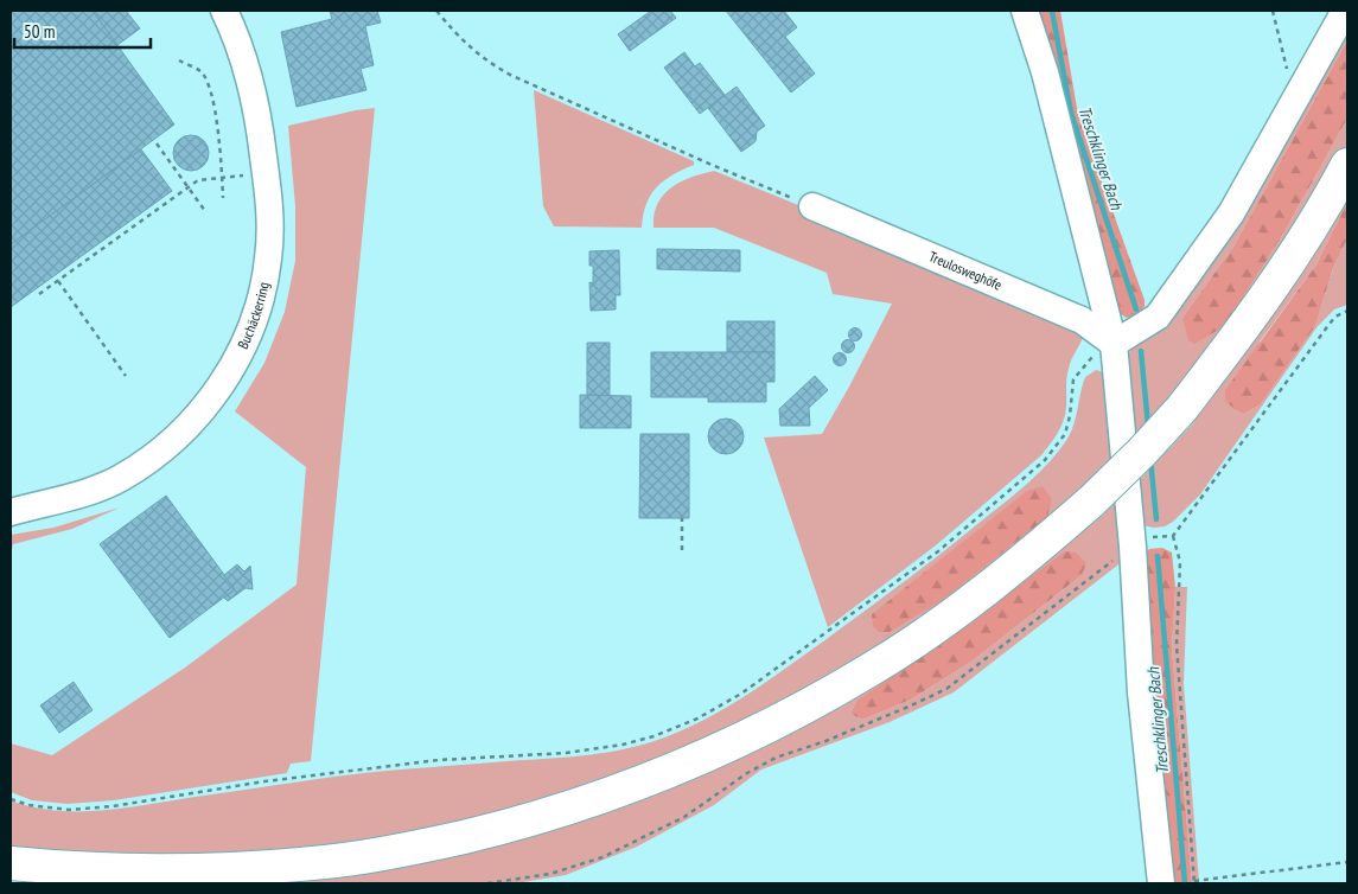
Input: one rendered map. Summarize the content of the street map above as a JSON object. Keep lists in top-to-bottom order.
{
  "streets": {
    "street": ["Treulosweghöfe", "Buchäckerring"]
  },
  "water": ["Treschklinger Bach"],
  "scale_bar": "50 m"
}
